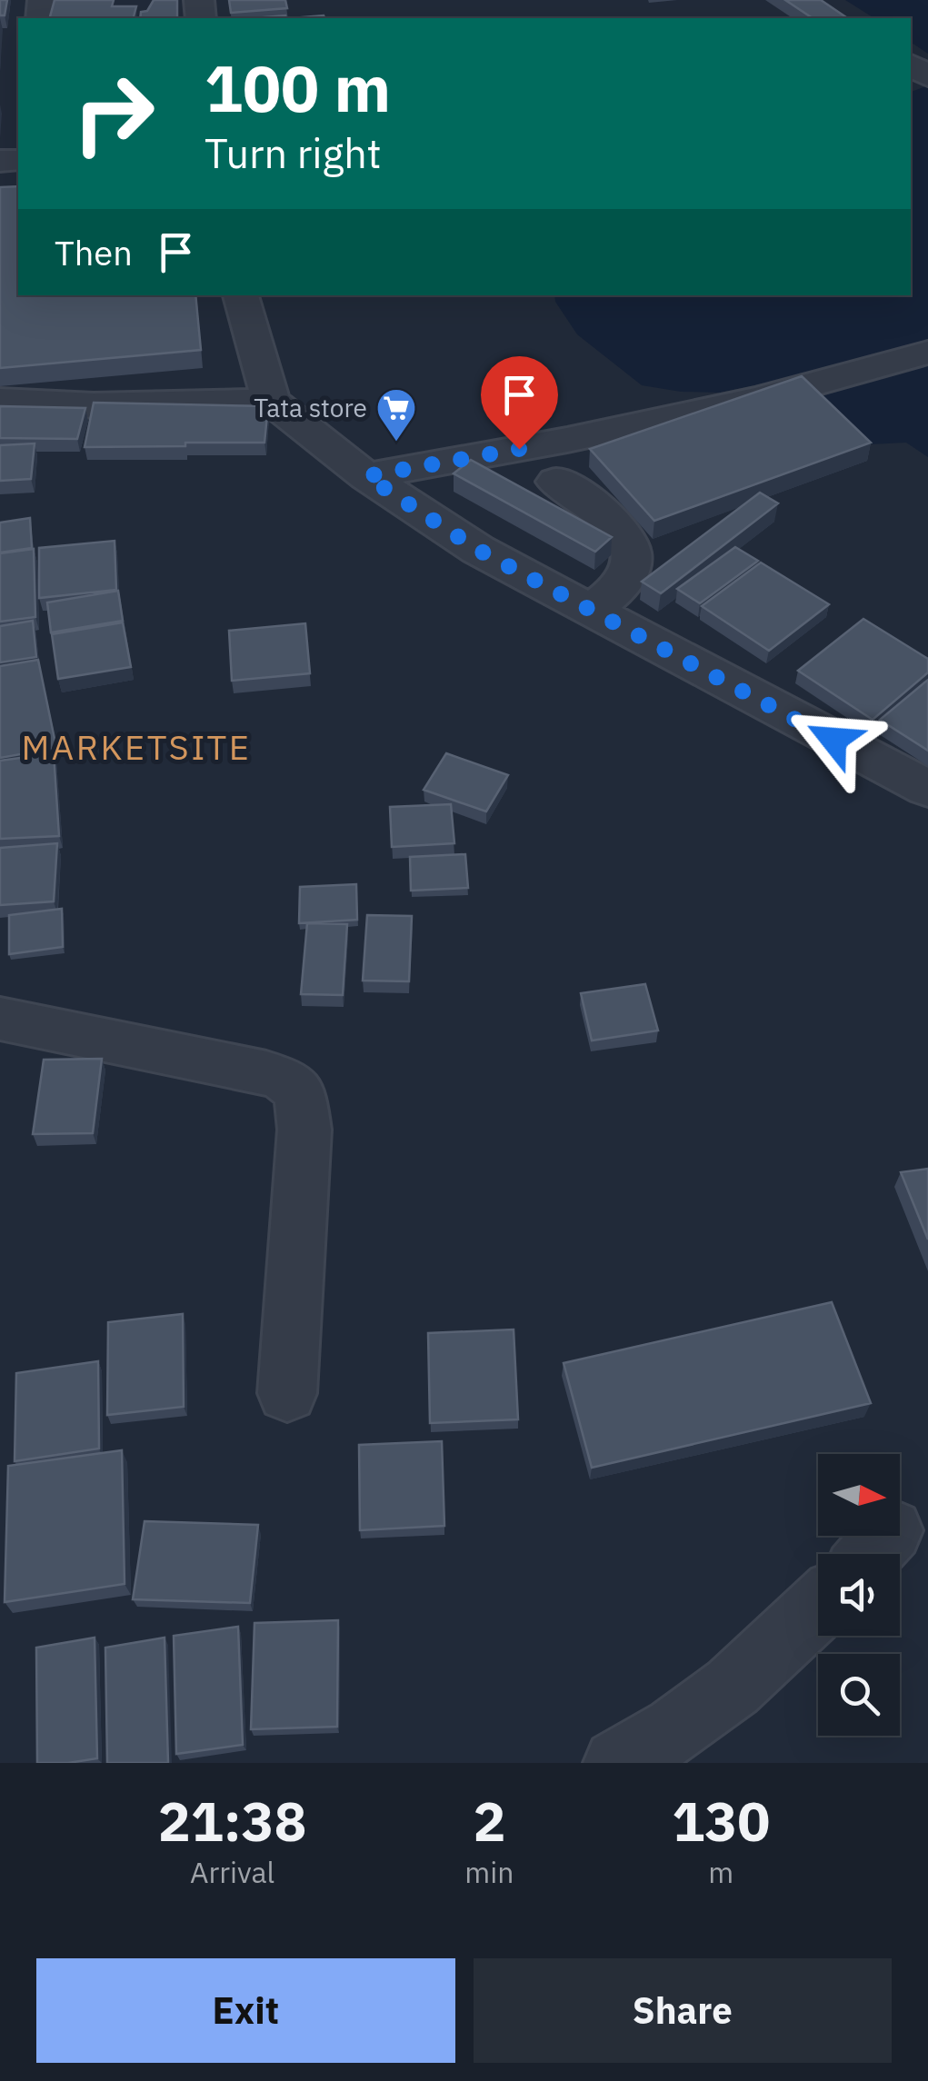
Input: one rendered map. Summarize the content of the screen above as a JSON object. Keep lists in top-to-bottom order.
{
  "districts": ["MARKETSITE"],
  "places": {
    "supermarket": ["Tata store"]
  },
  "north": "right",
  "page": {
    "turn": ["100 m", "Turn right"],
    "then": "Then",
    "eta": [
      "21:38",
      "Arrival",
      "2",
      "min",
      "130",
      "m"
    ],
    "buttons": ["Exit", "Share"]
  }
}
